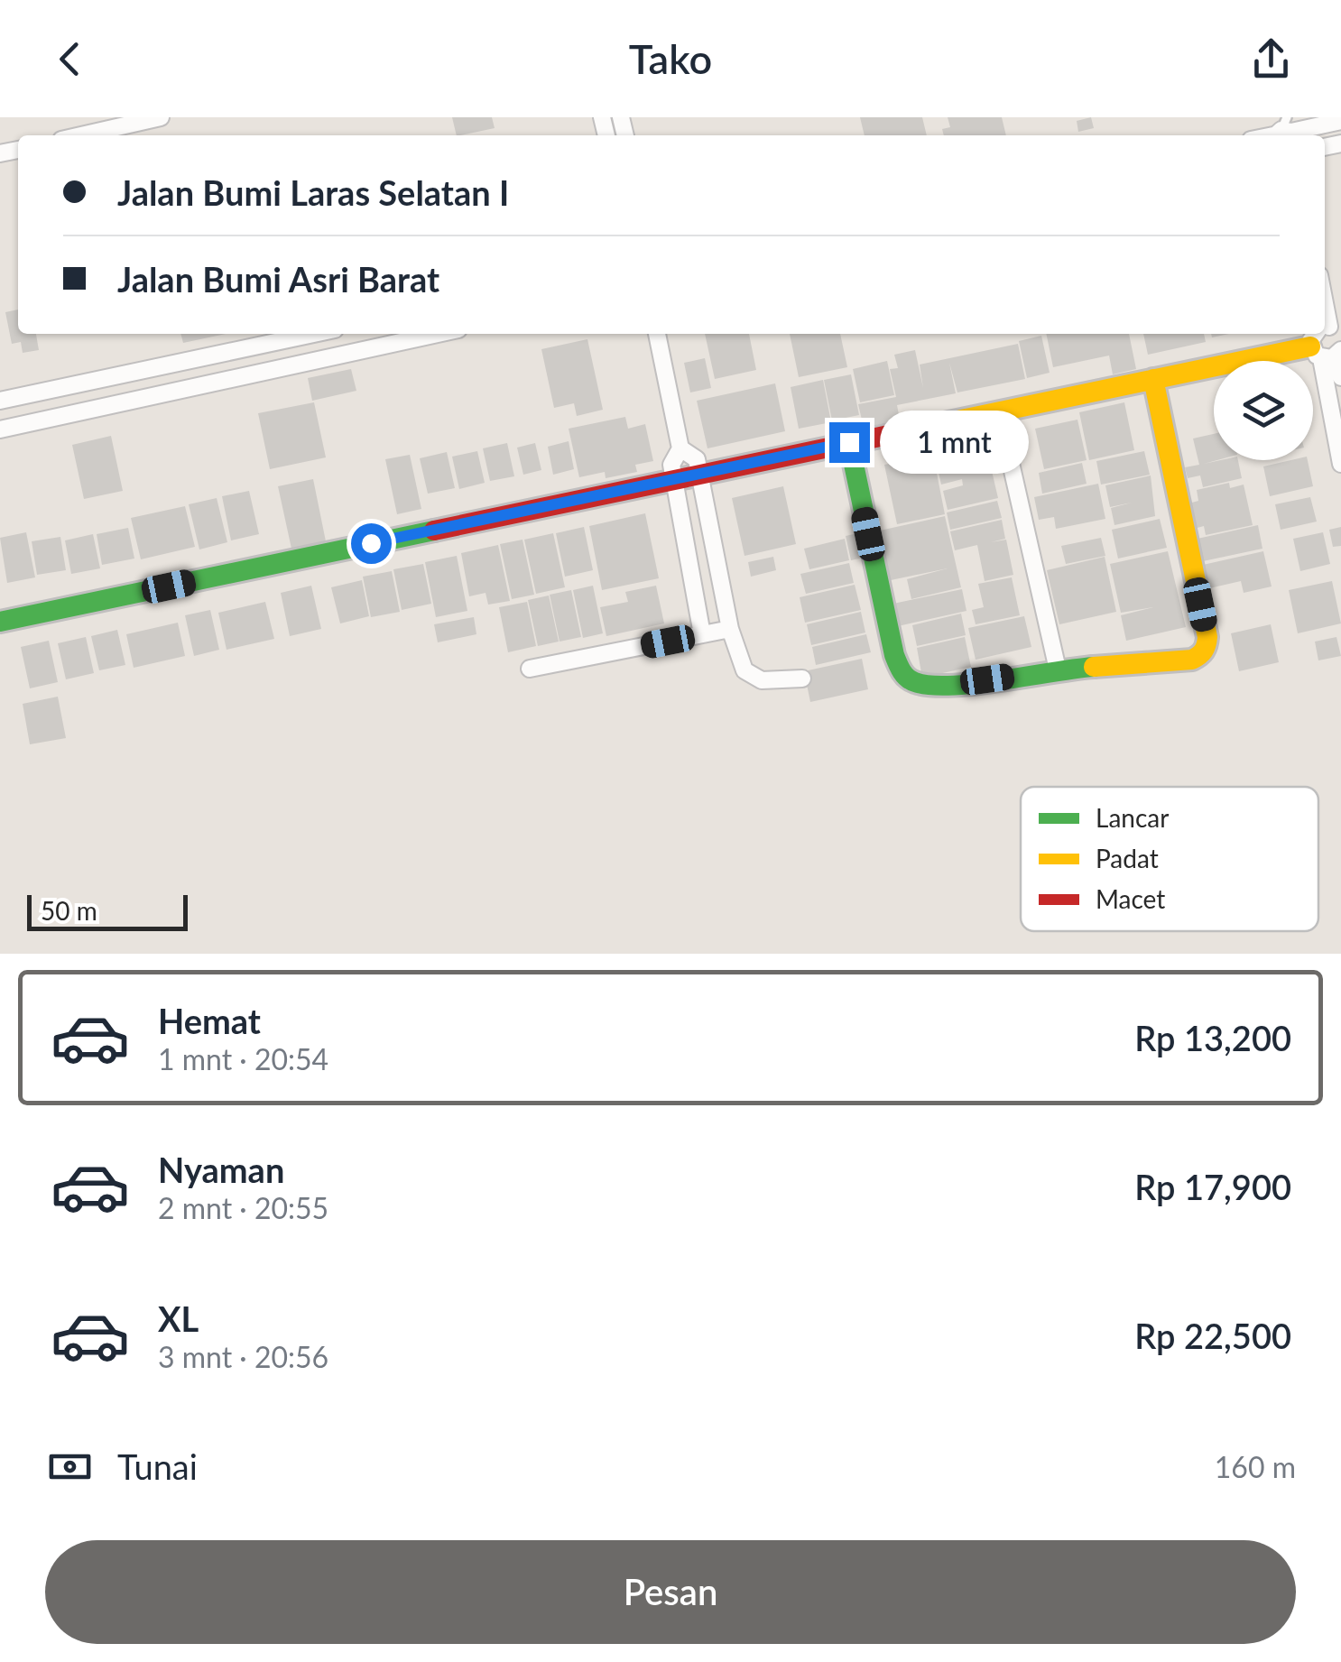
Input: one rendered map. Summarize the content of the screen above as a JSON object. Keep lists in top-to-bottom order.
{
  "legend": ["Lancar", "Padat", "Macet"],
  "scale_bar": "50 m",
  "page": {
    "header": "Tako",
    "banner": ["Jalan Bumi Laras Selatan I", "Jalan Bumi Asri Barat"],
    "bubble": "1 mnt",
    "scale": "50 m",
    "list": [
      {
        "name": "Hemat",
        "note": "1 mnt · 20:54",
        "value": "Rp 13,200"
      },
      {
        "name": "Nyaman",
        "note": "2 mnt · 20:55",
        "value": "Rp 17,900"
      },
      {
        "name": "XL",
        "note": "3 mnt · 20:56",
        "value": "Rp 22,500"
      }
    ],
    "pay": ["Tunai", "160 m"],
    "buttons": "Pesan"
  }
}
